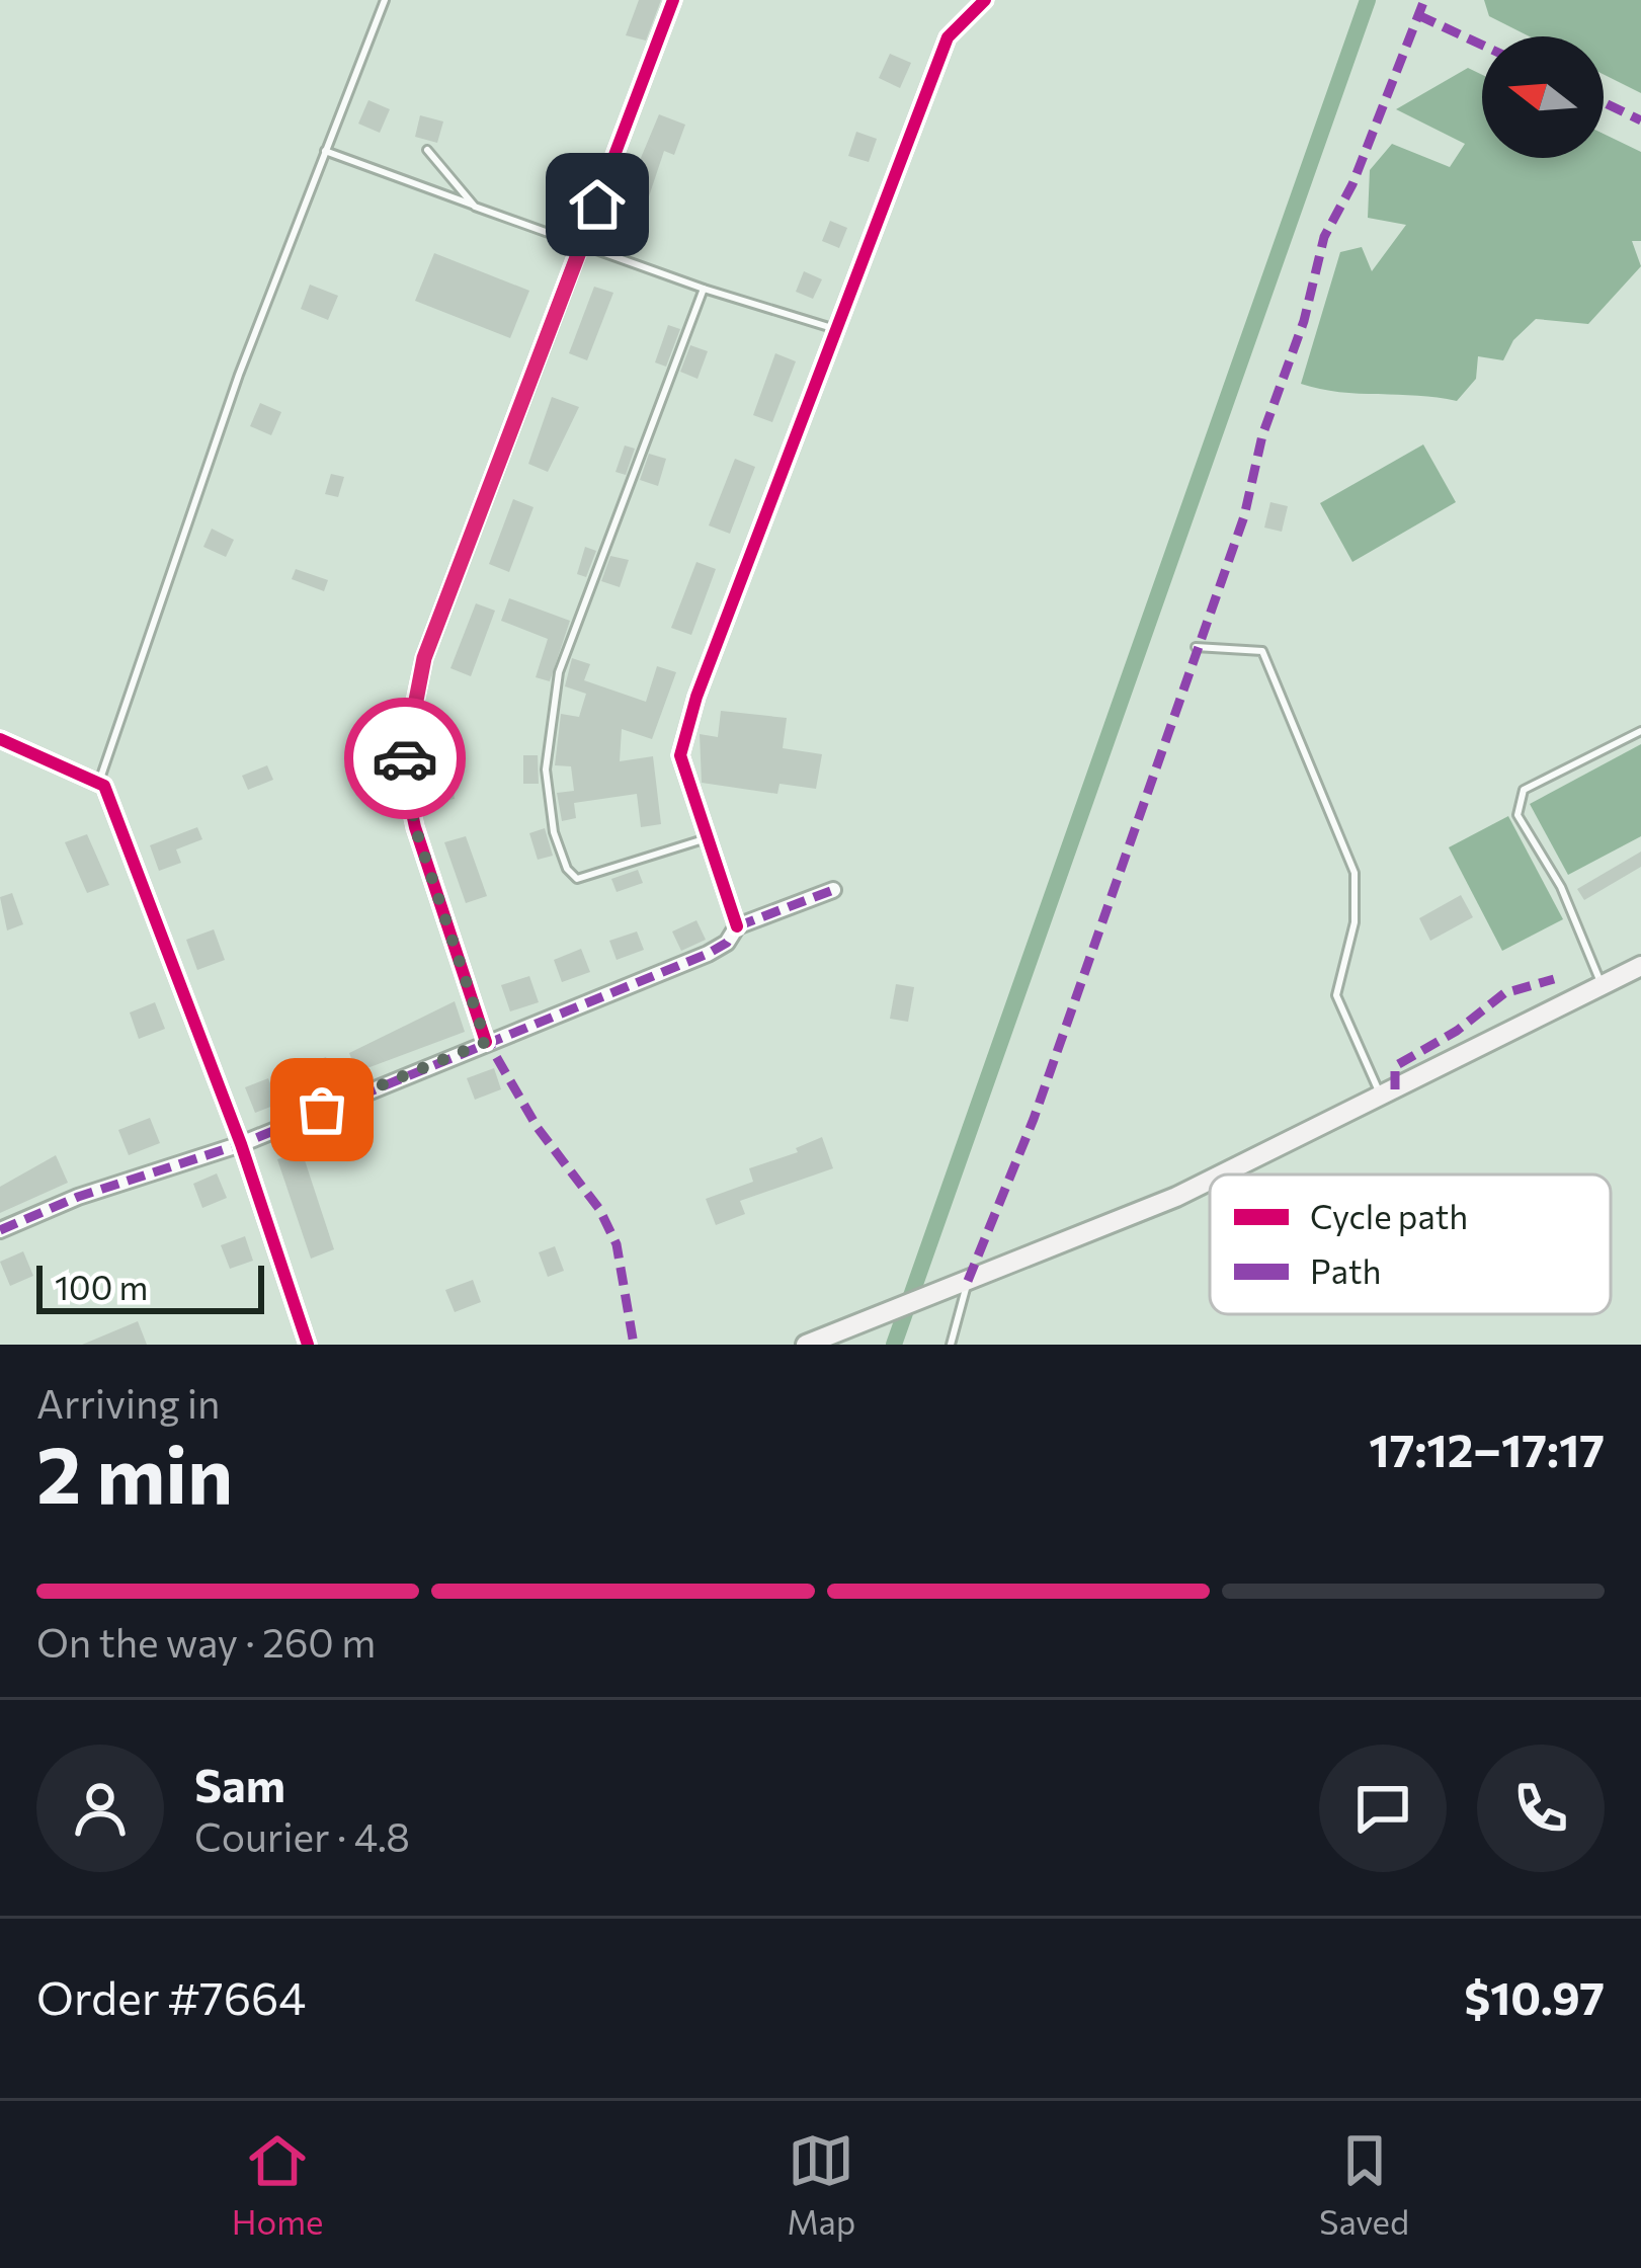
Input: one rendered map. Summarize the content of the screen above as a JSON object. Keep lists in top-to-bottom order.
{
  "legend": ["Cycle path", "Path"],
  "scale_bar": "100 m",
  "north": "left",
  "page": {
    "scale": "100 m",
    "heading": ["2 min", "Arriving in", "17:12–17:17"],
    "panel": [
      "Sam",
      "Courier · 4.8",
      "Order #7664",
      "$10.97"
    ],
    "bar": "On the way · 260 m",
    "tabs": ["Home", "Map", "Saved"]
  }
}
